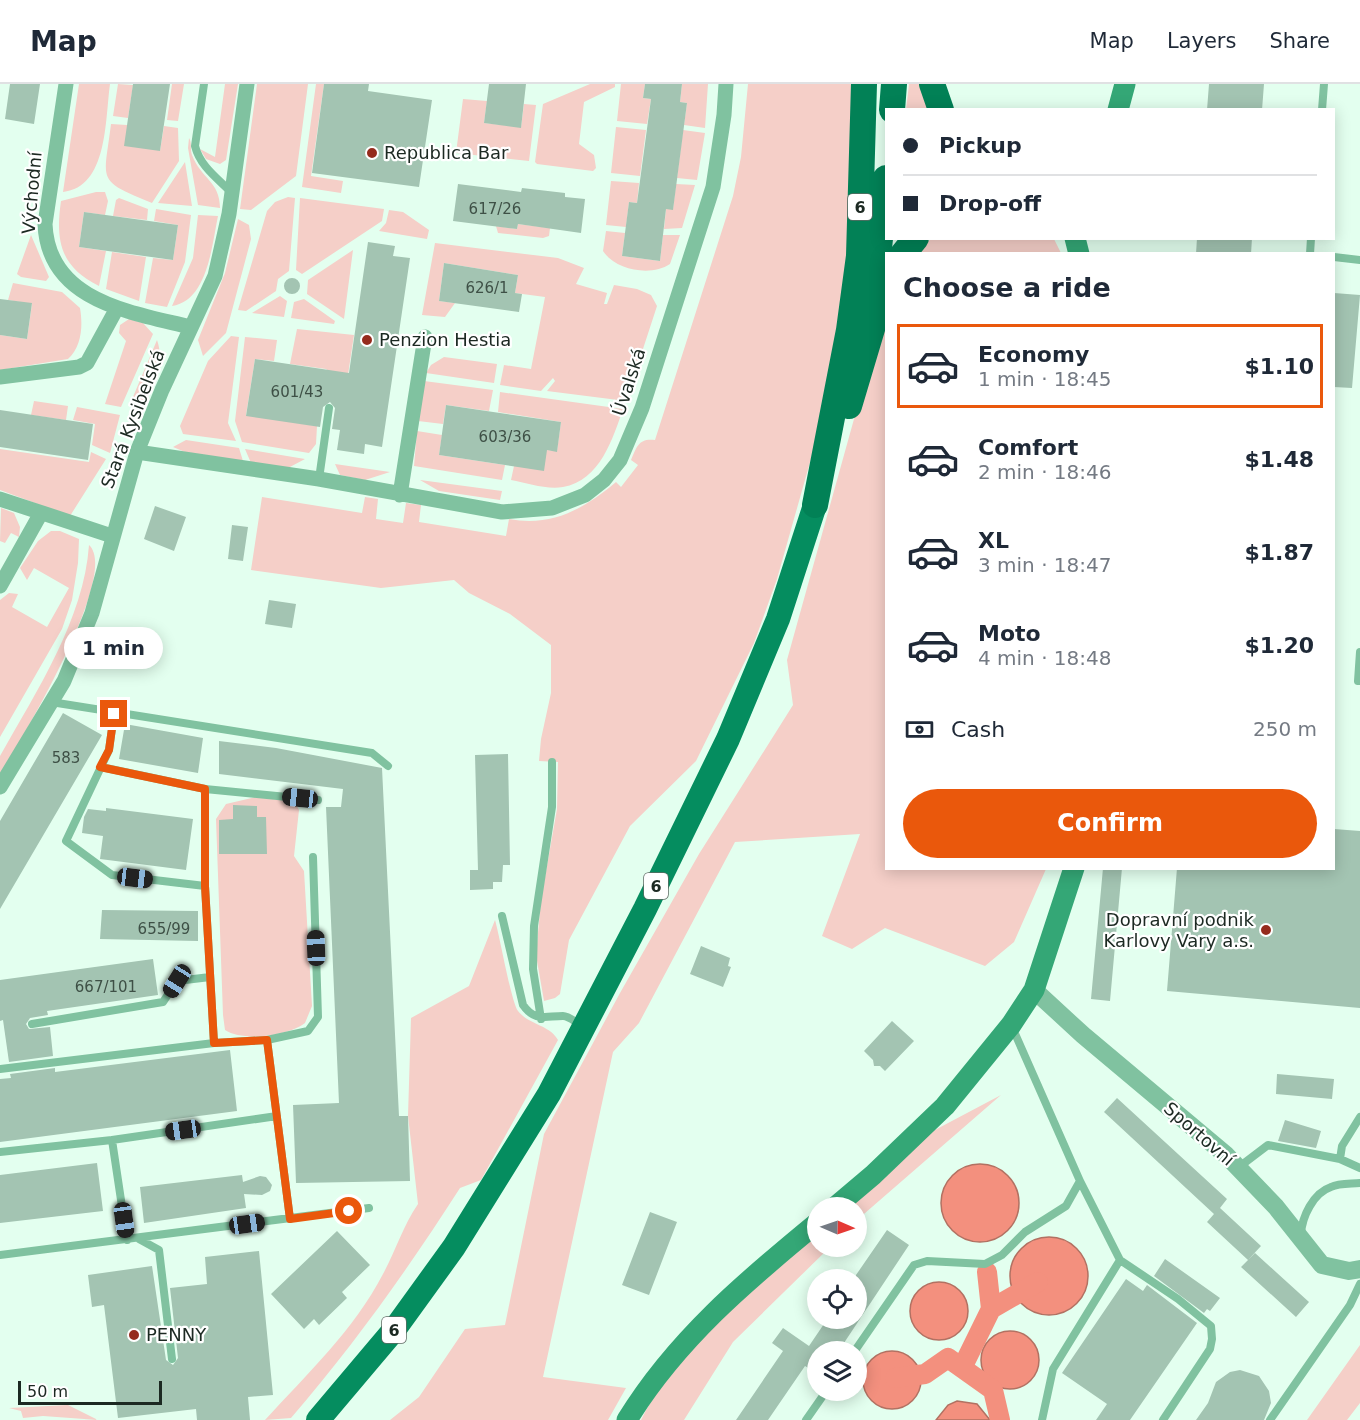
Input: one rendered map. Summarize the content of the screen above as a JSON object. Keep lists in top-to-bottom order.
{
  "streets": {
    "highway": ["6"],
    "street": [
      "Východní",
      "Úvalská",
      "Stará Kysibelská",
      "Sportovní"
    ]
  },
  "crossings": [
    ["Východní", "Stará Kysibelská"],
    ["Úvalská", "Stará Kysibelská"]
  ],
  "places": [
    "Republica Bar",
    "Penzion Hestia",
    "Dopravní podnik Karlovy Vary a.s.",
    "PENNY"
  ],
  "house_numbers": [
    "617/26",
    "626/1",
    "601/43",
    "603/36",
    "583",
    "655/99",
    "667/101"
  ],
  "scale_bar": "50 m",
  "north": "right",
  "page": {
    "header": "Map",
    "nav": ["Map", "Layers", "Share"],
    "banner": ["Pickup", "Drop-off"],
    "heading": "Choose a ride",
    "list": [
      {
        "name": "Economy",
        "note": "1 min · 18:45",
        "value": "$1.10"
      },
      {
        "name": "Comfort",
        "note": "2 min · 18:46",
        "value": "$1.48"
      },
      {
        "name": "XL",
        "note": "3 min · 18:47",
        "value": "$1.87"
      },
      {
        "name": "Moto",
        "note": "4 min · 18:48",
        "value": "$1.20"
      }
    ],
    "bubble": "1 min",
    "pay": ["Cash", "250 m"],
    "buttons": "Confirm",
    "scale": "50 m"
  }
}
